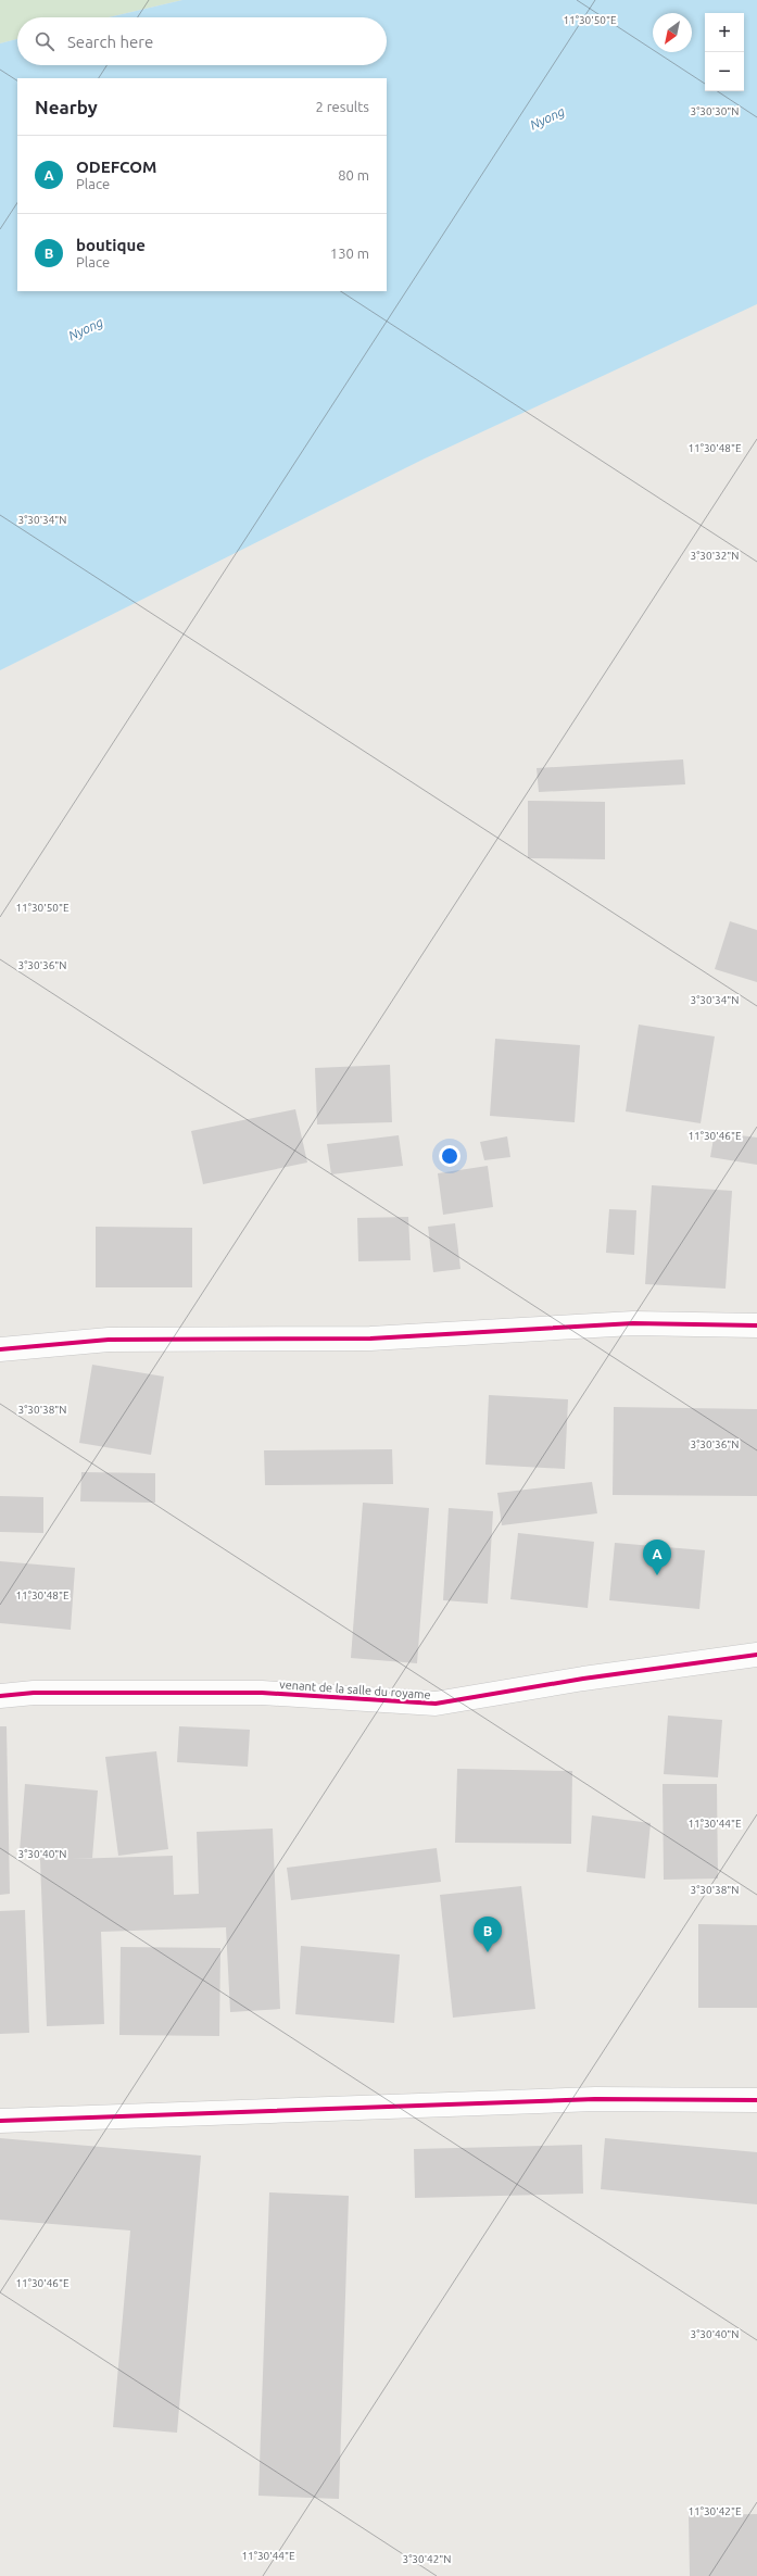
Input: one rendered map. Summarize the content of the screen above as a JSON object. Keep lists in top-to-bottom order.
{
  "streets": {
    "street": ["venant de la salle du royame"]
  },
  "water": ["Nyong"],
  "north": "bottom left",
  "page": {
    "map_buttons": ["+", "−"],
    "search": "Search here",
    "heading": ["Nearby", "2 results"],
    "list": [
      {
        "mark": "A",
        "name": "ODEFCOM",
        "note": "Place",
        "value": "80 m"
      },
      {
        "mark": "B",
        "name": "boutique",
        "note": "Place",
        "value": "130 m"
      }
    ],
    "pins": ["A", "B"]
  },
  "coordinates": [
    "11°30'50\"E",
    "3°30'30\"N",
    "11°30'48\"E",
    "3°30'34\"N",
    "3°30'32\"N",
    "3°30'36\"N",
    "11°30'46\"E",
    "3°30'38\"N",
    "11°30'44\"E",
    "3°30'40\"N",
    "11°30'42\"E",
    "3°30'42\"N"
  ]
}
